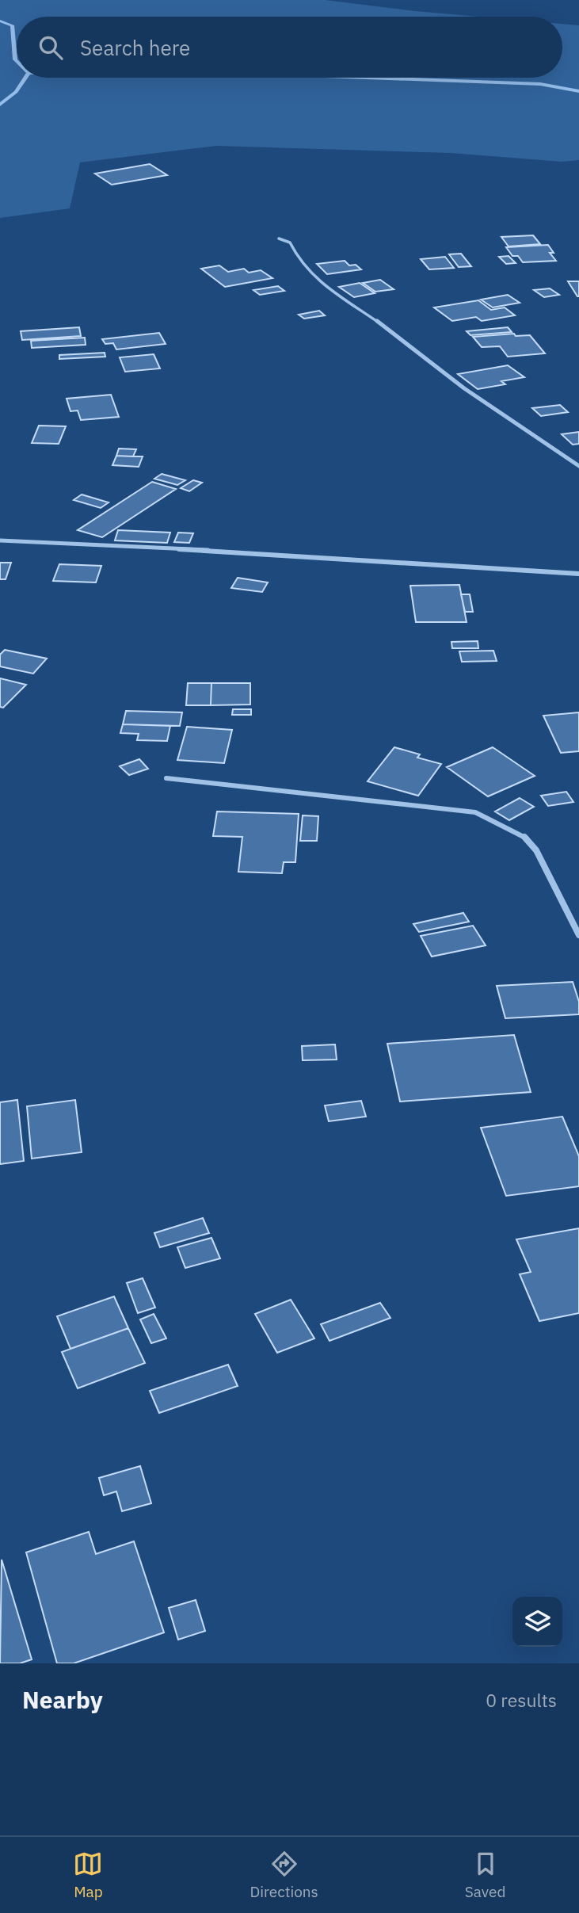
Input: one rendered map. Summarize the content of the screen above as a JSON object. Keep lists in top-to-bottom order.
{
  "page": {
    "search": "Search here",
    "heading": ["Nearby", "0 results"],
    "nav": ["Map", "Directions", "Saved"]
  }
}
